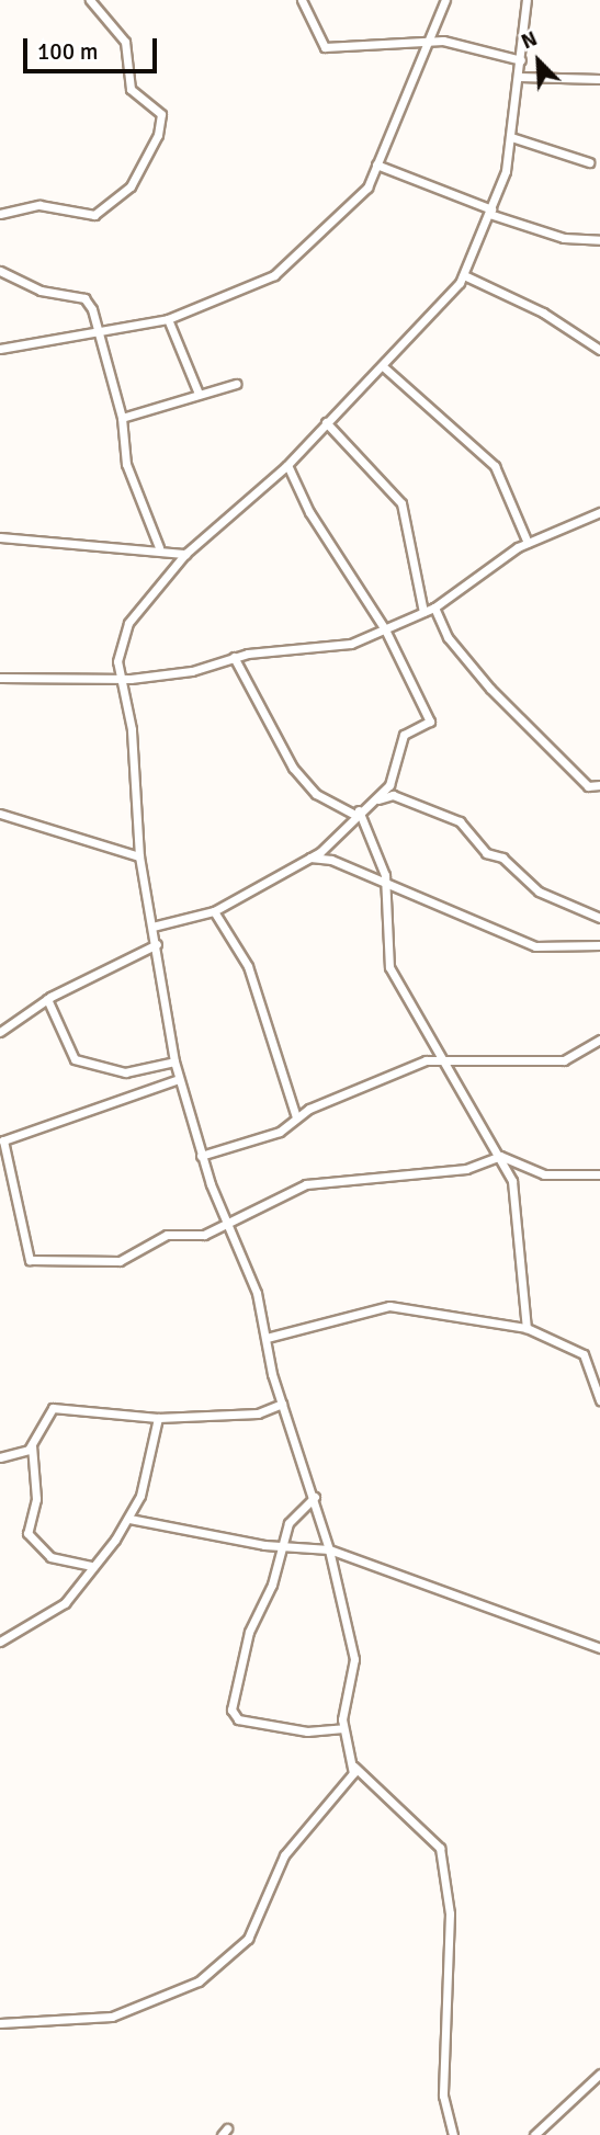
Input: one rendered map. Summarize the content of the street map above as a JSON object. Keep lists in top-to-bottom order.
{
  "scale_bar": "100 m",
  "north": "top left"
}
